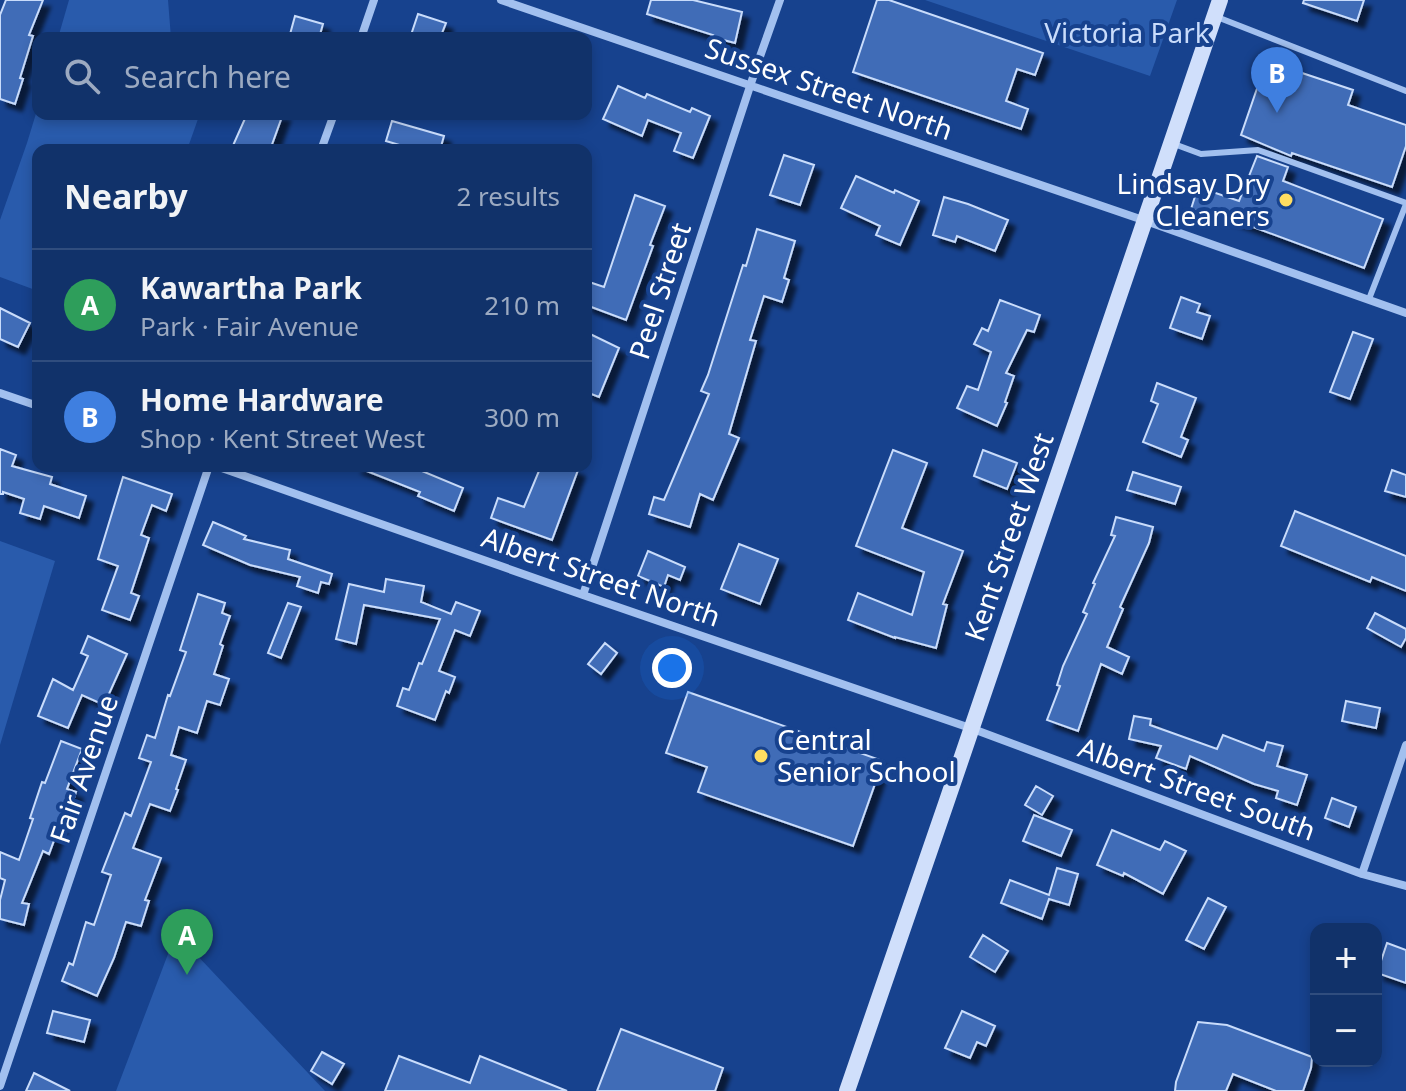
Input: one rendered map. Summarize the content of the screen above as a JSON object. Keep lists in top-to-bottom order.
{
  "streets": {
    "main road": ["Kent Street West"],
    "street": [
      "Sussex Street North",
      "Peel Street",
      "Albert Street North",
      "Fair Avenue",
      "Albert Street South"
    ]
  },
  "crossings": [
    ["Sussex Street North", "Peel Street"],
    ["Sussex Street North", "Kent Street West"],
    ["Peel Street", "Albert Street North"],
    ["Kent Street West", "Albert Street North"],
    ["Kent Street West", "Albert Street South"],
    ["Albert Street North", "Albert Street South"]
  ],
  "parks": ["Victoria Park"],
  "places": ["Lindsay Dry Cleaners", "Central Senior School"],
  "page": {
    "search": "Search here",
    "pins": ["B", "A"],
    "heading": ["Nearby", "2 results"],
    "list": [
      {
        "mark": "A",
        "name": "Kawartha Park",
        "note": "Park · Fair Avenue",
        "value": "210 m"
      },
      {
        "mark": "B",
        "name": "Home Hardware",
        "note": "Shop · Kent Street West",
        "value": "300 m"
      }
    ],
    "map_buttons": ["+", "−"]
  }
}
